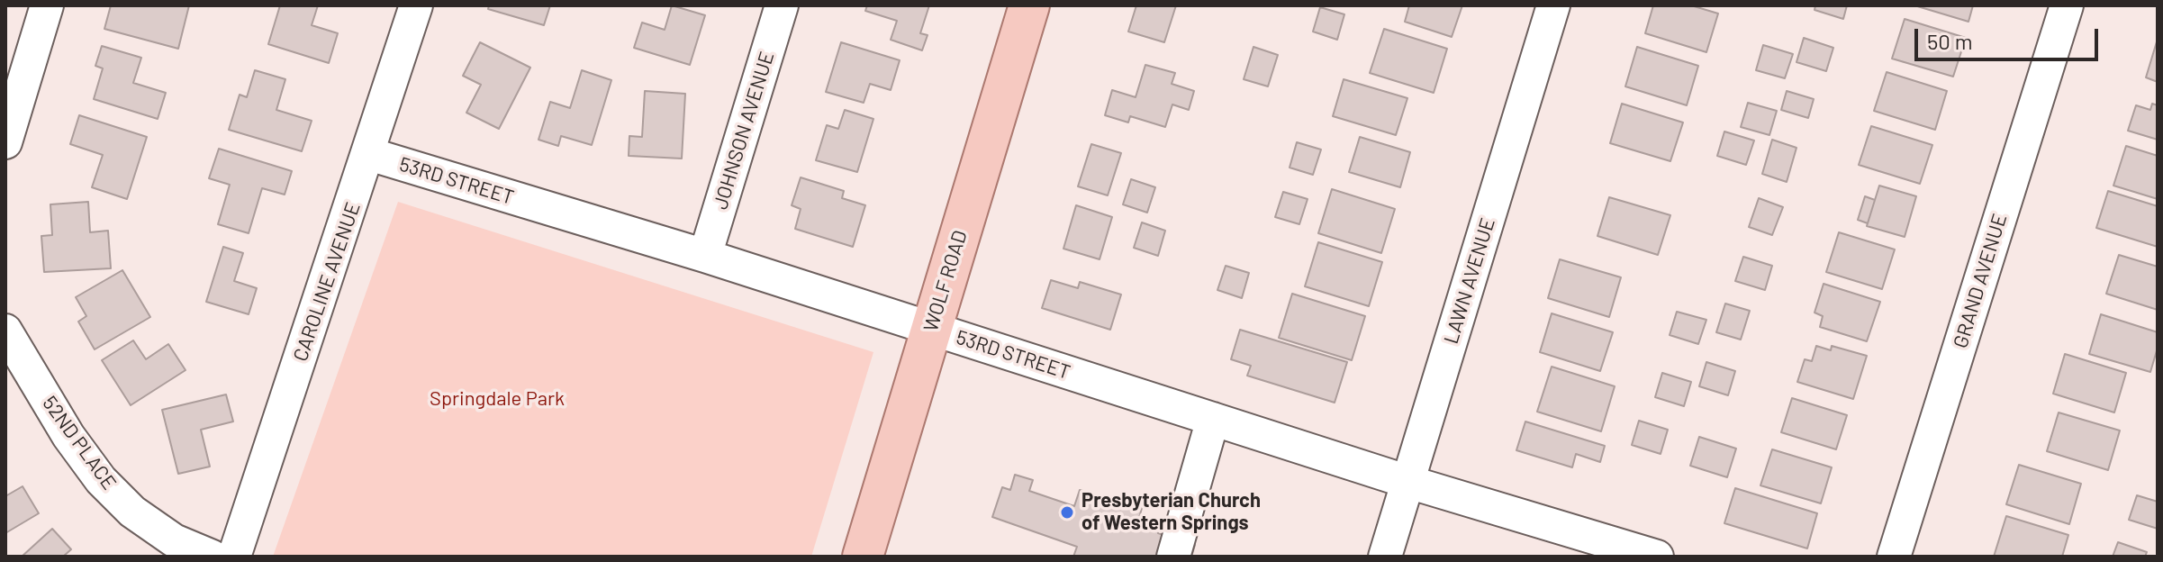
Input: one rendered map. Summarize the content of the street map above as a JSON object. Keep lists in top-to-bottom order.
{
  "streets": {
    "main road": ["WOLF ROAD"],
    "street": [
      "JOHNSON AVENUE",
      "53RD STREET",
      "LAWN AVENUE",
      "GRAND AVENUE",
      "CAROLINE AVENUE",
      "52ND PLACE"
    ]
  },
  "crossings": [
    ["JOHNSON AVENUE", "53RD STREET"],
    ["53RD STREET", "WOLF ROAD"],
    ["53RD STREET", "LAWN AVENUE"],
    ["53RD STREET", "CAROLINE AVENUE"]
  ],
  "parks": ["Springdale Park"],
  "places": ["Presbyterian Church of Western Springs"],
  "scale_bar": "50 m"
}
